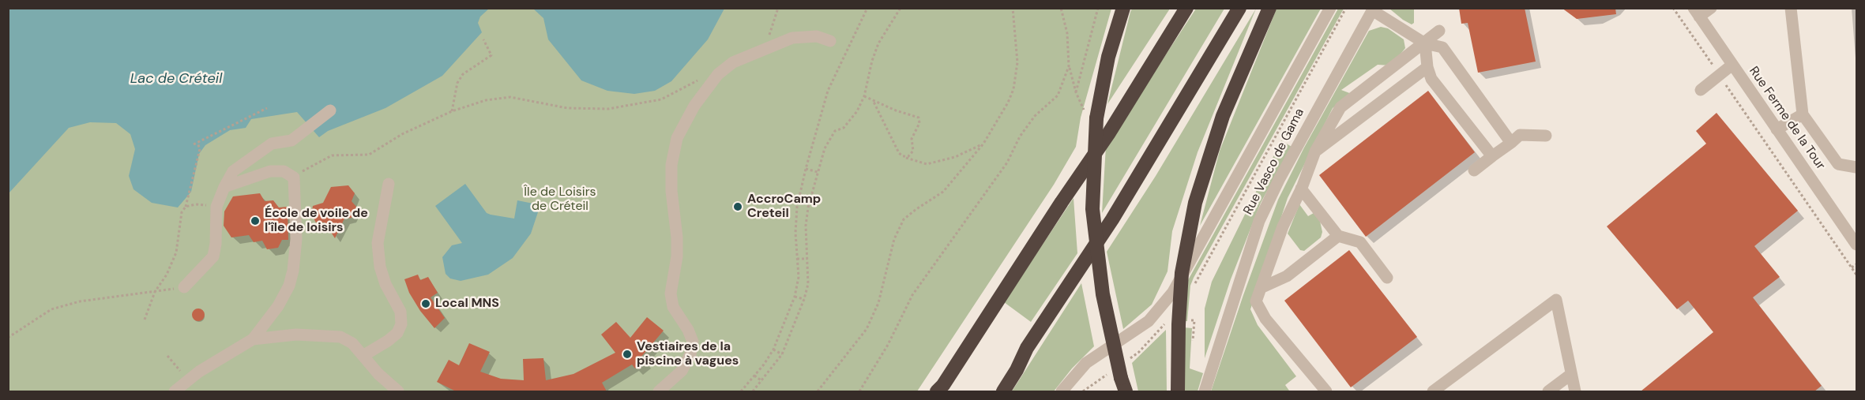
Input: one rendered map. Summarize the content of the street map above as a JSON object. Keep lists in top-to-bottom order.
{
  "streets": {
    "street": ["Rue Ferme de la Tour", "Rue Vasco de Gama"]
  },
  "water": ["Lac de Créteil"],
  "parks": ["Île de Loisirs de Créteil"],
  "places": [
    "AccroCamp Creteil",
    "École de voile de l'île de loisirs",
    "Local MNS",
    "Vestiaires de la piscine à vagues"
  ]
}
